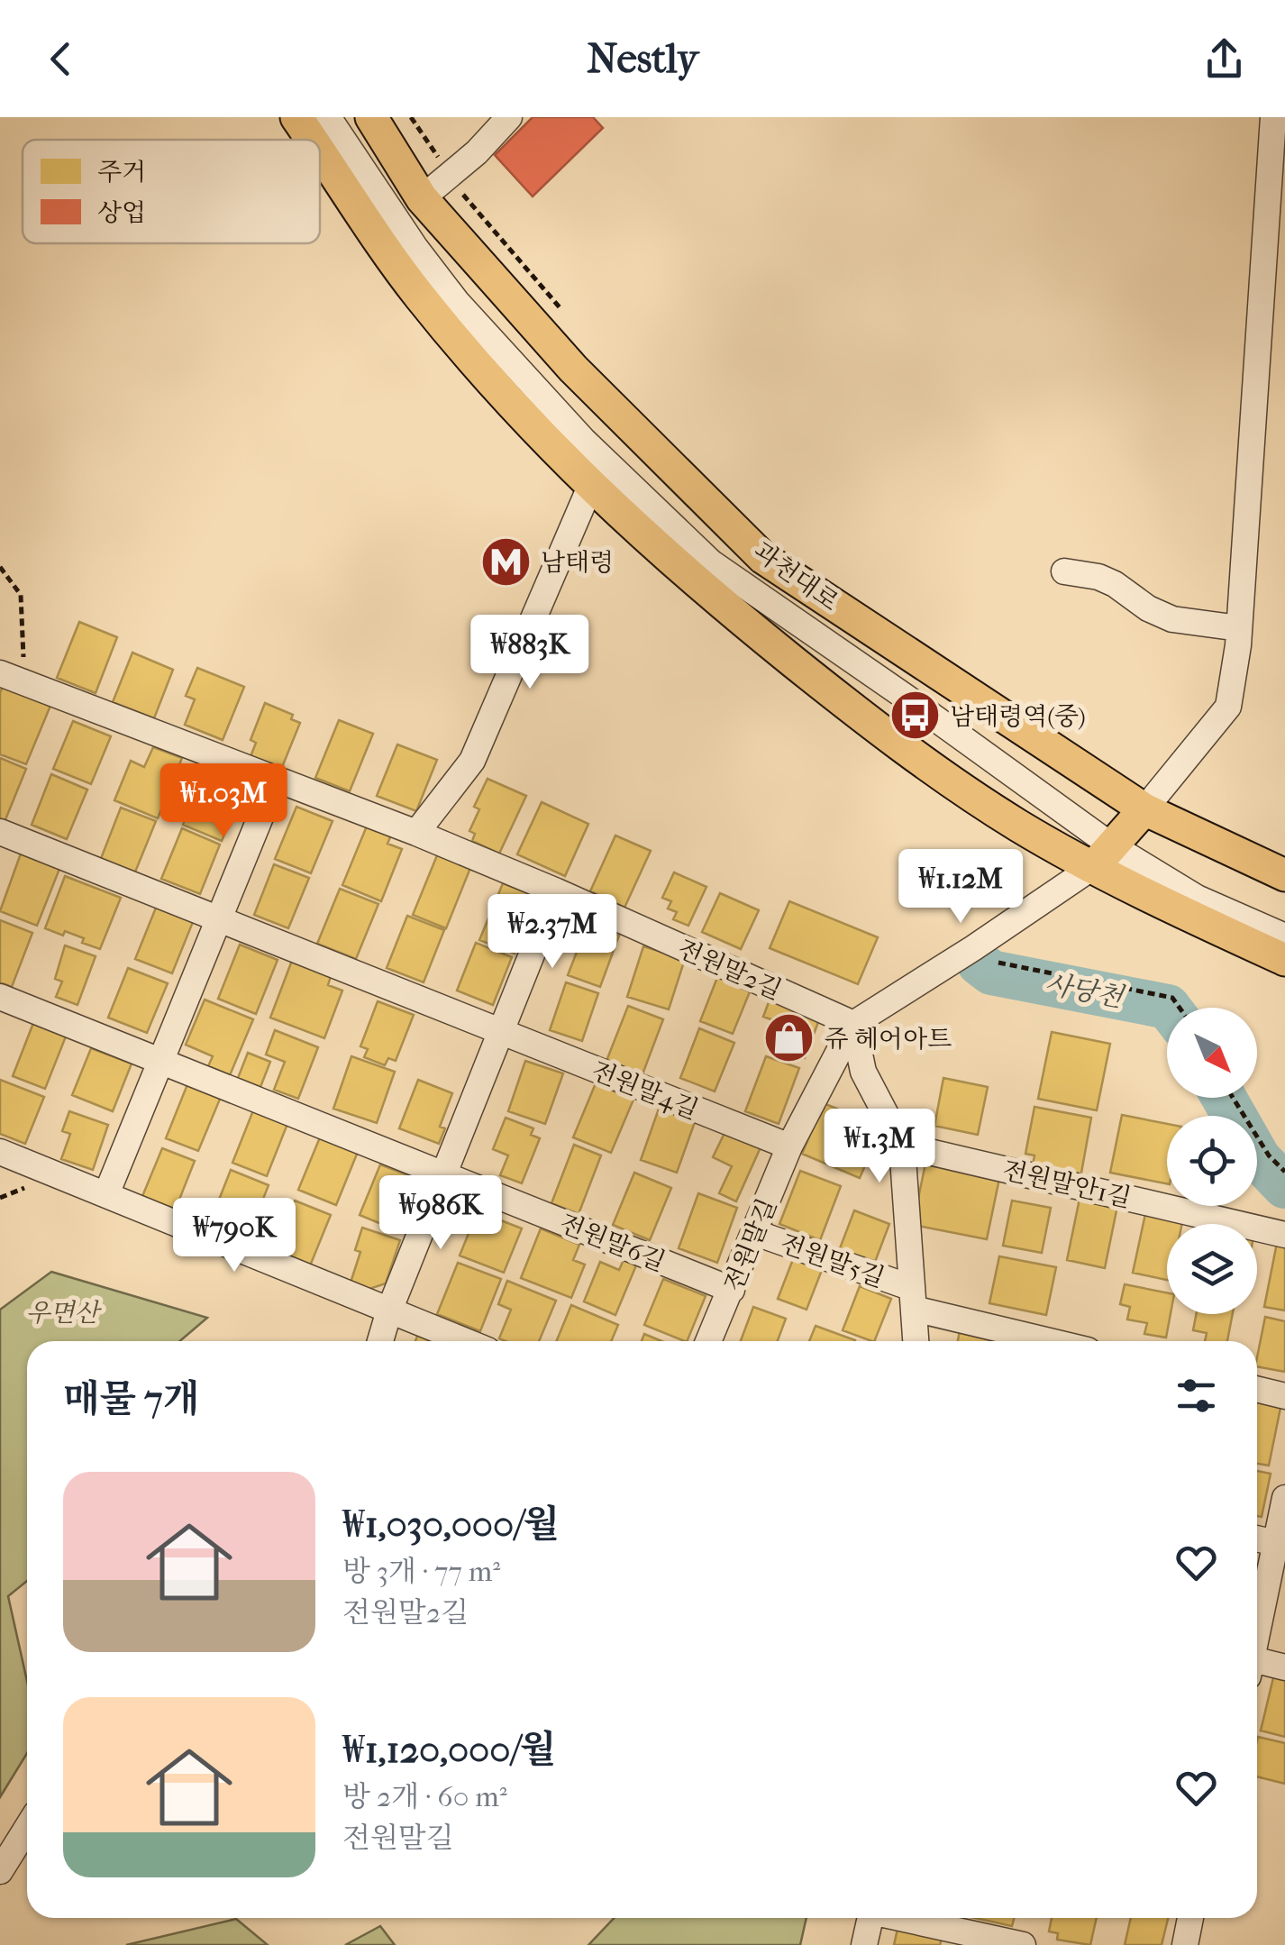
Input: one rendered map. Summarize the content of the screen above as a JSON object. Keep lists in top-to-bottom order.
{
  "streets": {
    "main road": ["과천대로"],
    "street": [
      "전원말2길",
      "전원말4길",
      "전원말안1길",
      "전원말6길",
      "전원말길",
      "전원말5길"
    ]
  },
  "crossings": [
    ["전원말2길", "전원말길"],
    ["전원말4길", "전원말길"],
    ["전원말6길", "전원말길"],
    ["전원말길", "전원말5길"]
  ],
  "water": ["사당천"],
  "parks": ["우면산"],
  "places": {
    "metro station": ["남태령"],
    "bus stop": ["남태령역(중)"],
    "shop": ["쥬 헤어아트"]
  },
  "legend": ["주거", "상업"],
  "north": "bottom right",
  "page": {
    "header": "Nestly",
    "price": [
      "₩883K",
      "₩1.03M",
      "₩1.12M",
      "₩2.37M",
      "₩1.3M",
      "₩986K",
      "₩790K"
    ],
    "heading": "매물 7개",
    "list": [
      {
        "name": "₩1,030,000/월",
        "note": "방 3개 · 77 m² · 전원말2길"
      },
      {
        "name": "₩1,120,000/월",
        "note": "방 2개 · 60 m² · 전원말길"
      }
    ]
  }
}
